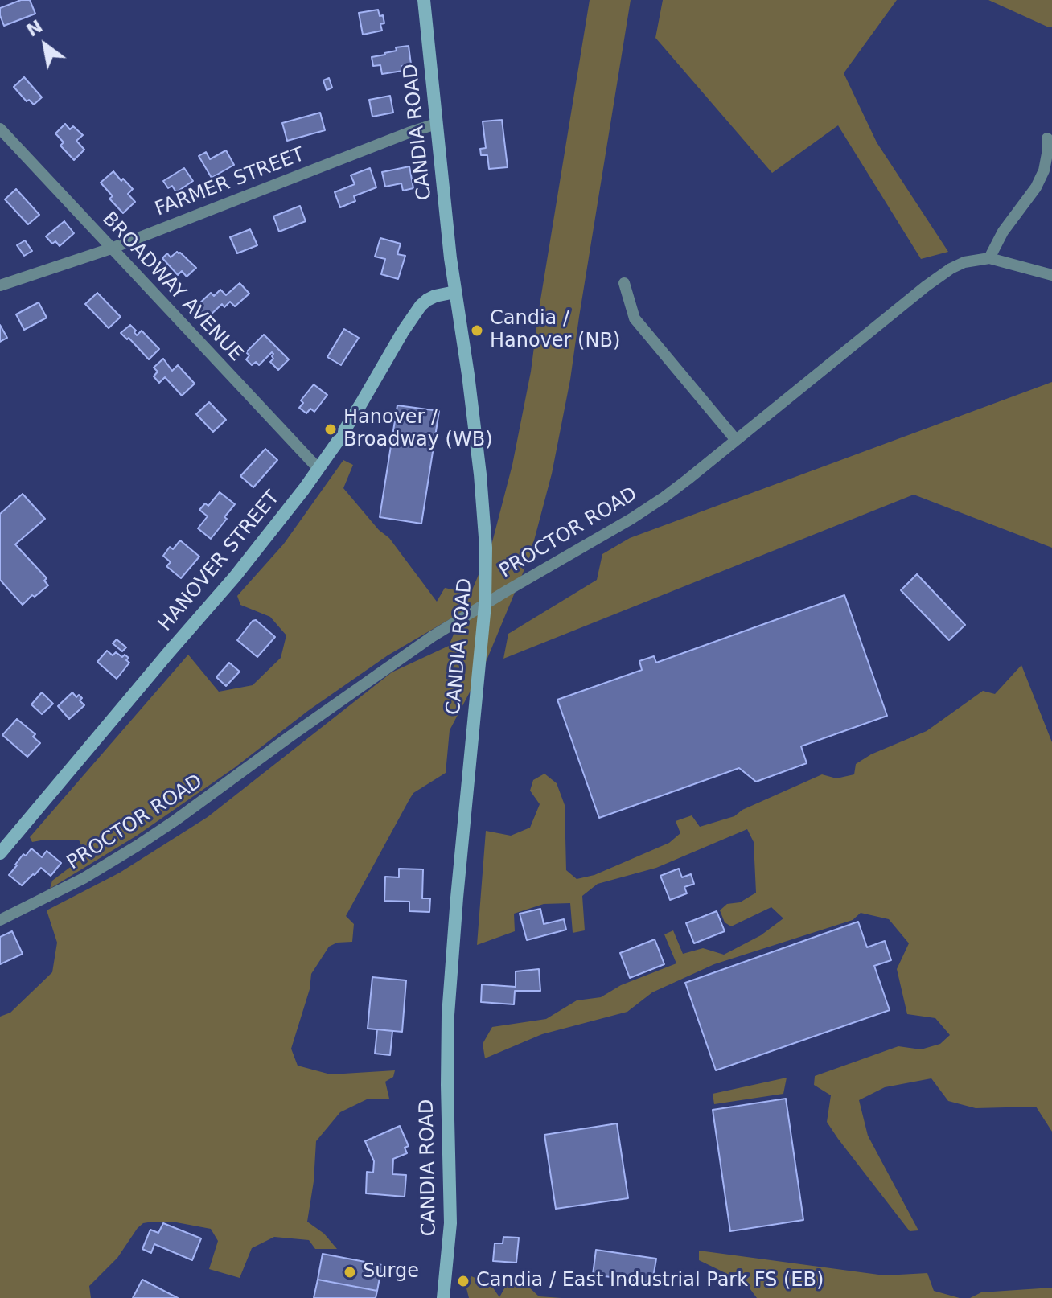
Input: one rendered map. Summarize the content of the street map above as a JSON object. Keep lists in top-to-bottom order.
{
  "streets": {
    "main road": ["CANDIA ROAD", "HANOVER STREET"],
    "street": ["FARMER STREET", "BROADWAY AVENUE", "PROCTOR ROAD"]
  },
  "crossings": [
    ["CANDIA ROAD", "FARMER STREET"],
    ["CANDIA ROAD", "PROCTOR ROAD"],
    ["CANDIA ROAD", "HANOVER STREET"],
    ["FARMER STREET", "BROADWAY AVENUE"],
    ["BROADWAY AVENUE", "HANOVER STREET"]
  ],
  "places": [
    "Candia / Hanover (NB)",
    "Hanover / Broadway (WB)",
    "Surge",
    "Candia / East Industrial Park FS (EB)"
  ],
  "north": "top left"
}
